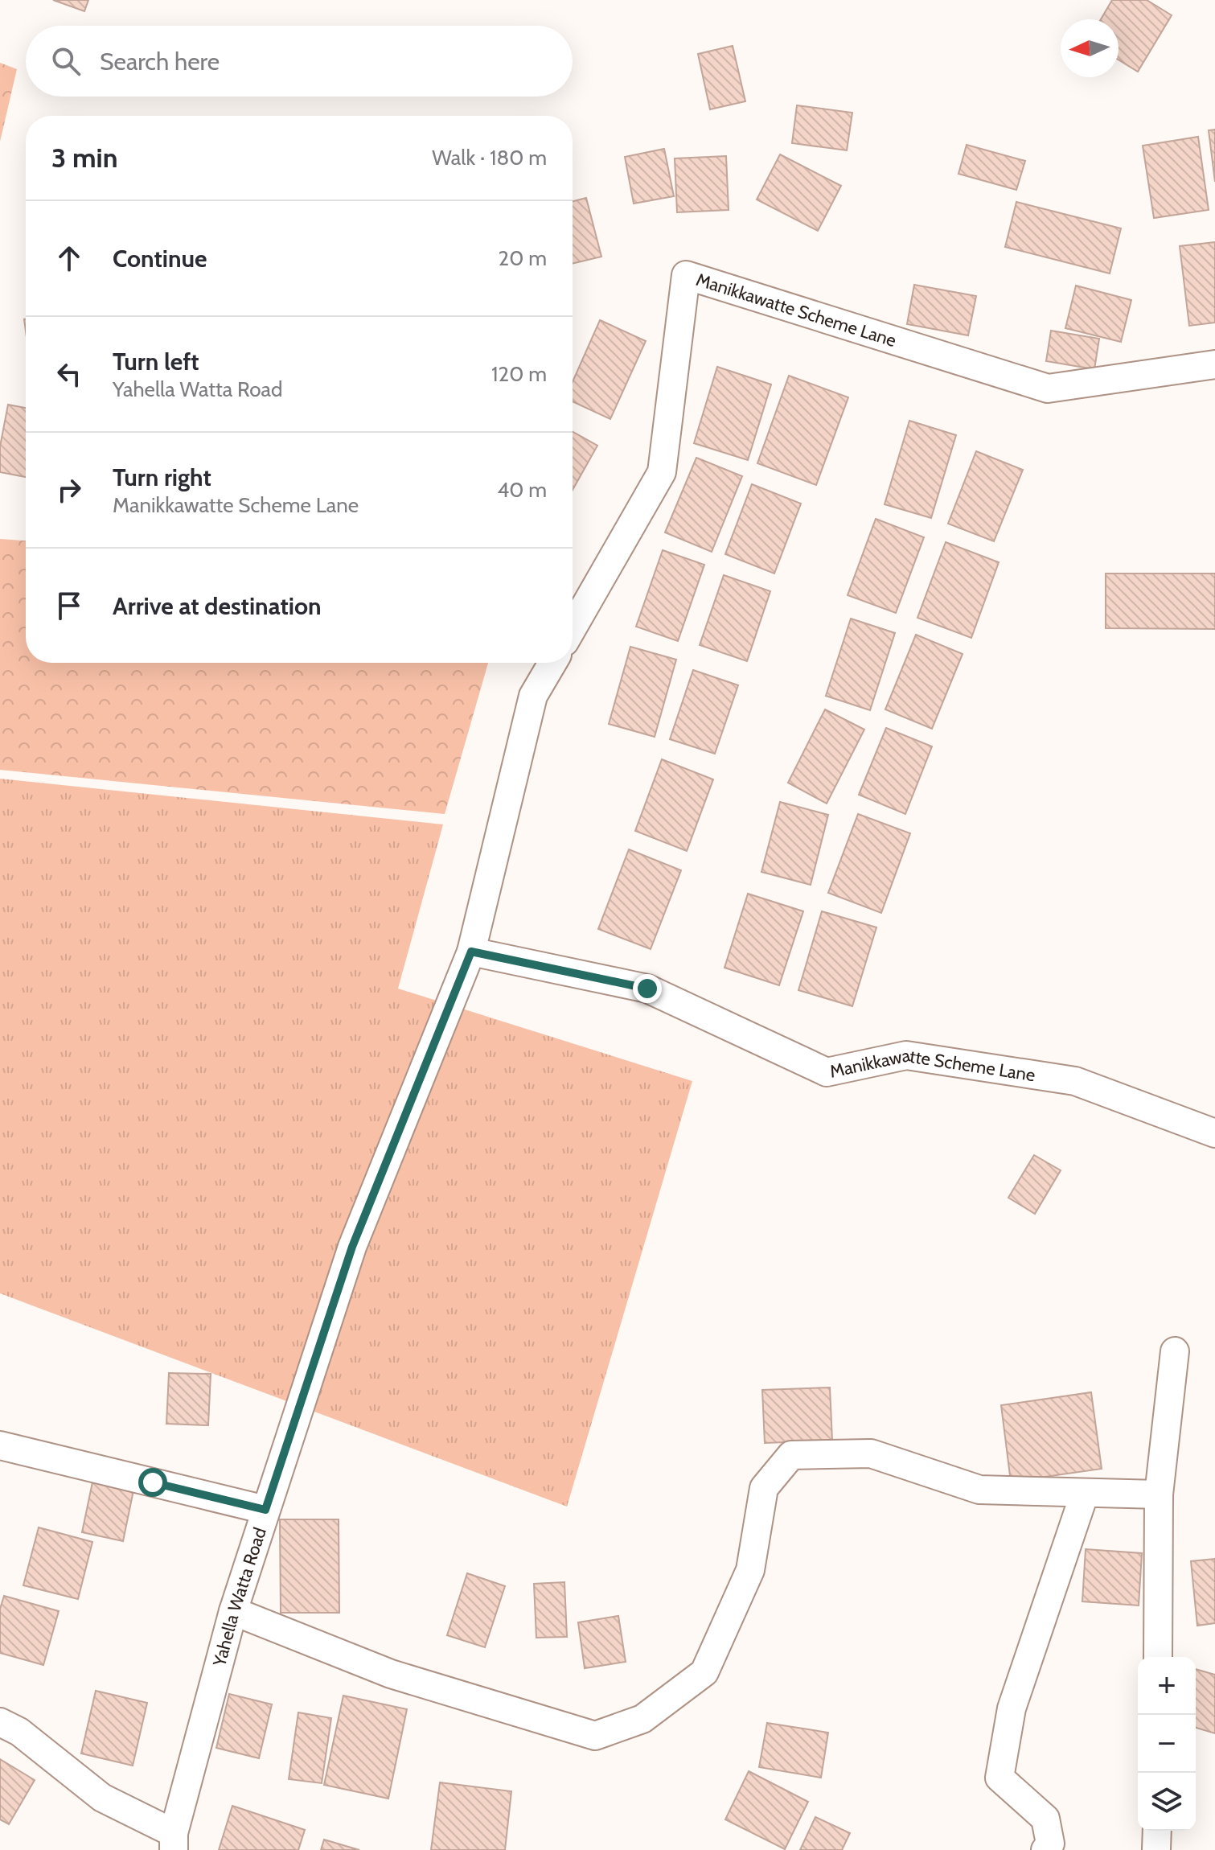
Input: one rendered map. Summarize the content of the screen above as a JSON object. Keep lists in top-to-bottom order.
{
  "streets": {
    "street": ["Manikkawatte Scheme Lane", "Yahella Watta Road"]
  },
  "crossings": [
    ["Manikkawatte Scheme Lane", "Yahella Watta Road"]
  ],
  "north": "left",
  "page": {
    "search": "Search here",
    "heading": ["3 min", "Walk · 180 m"],
    "list": [
      ["Continue", "20 m"],
      ["Turn left", "Yahella Watta Road", "120 m"],
      ["Turn right", "Manikkawatte Scheme Lane", "40 m"],
      "Arrive at destination"
    ],
    "map_buttons": ["+", "−"]
  }
}
